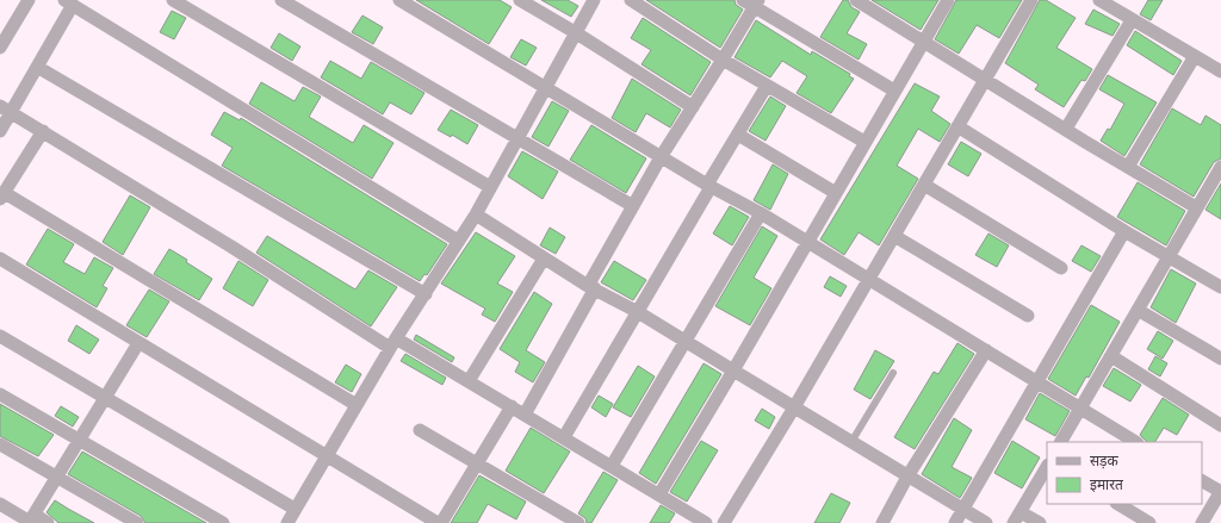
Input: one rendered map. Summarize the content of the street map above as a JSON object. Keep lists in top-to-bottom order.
{
  "legend": ["सड़क", "इमारत"]
}
